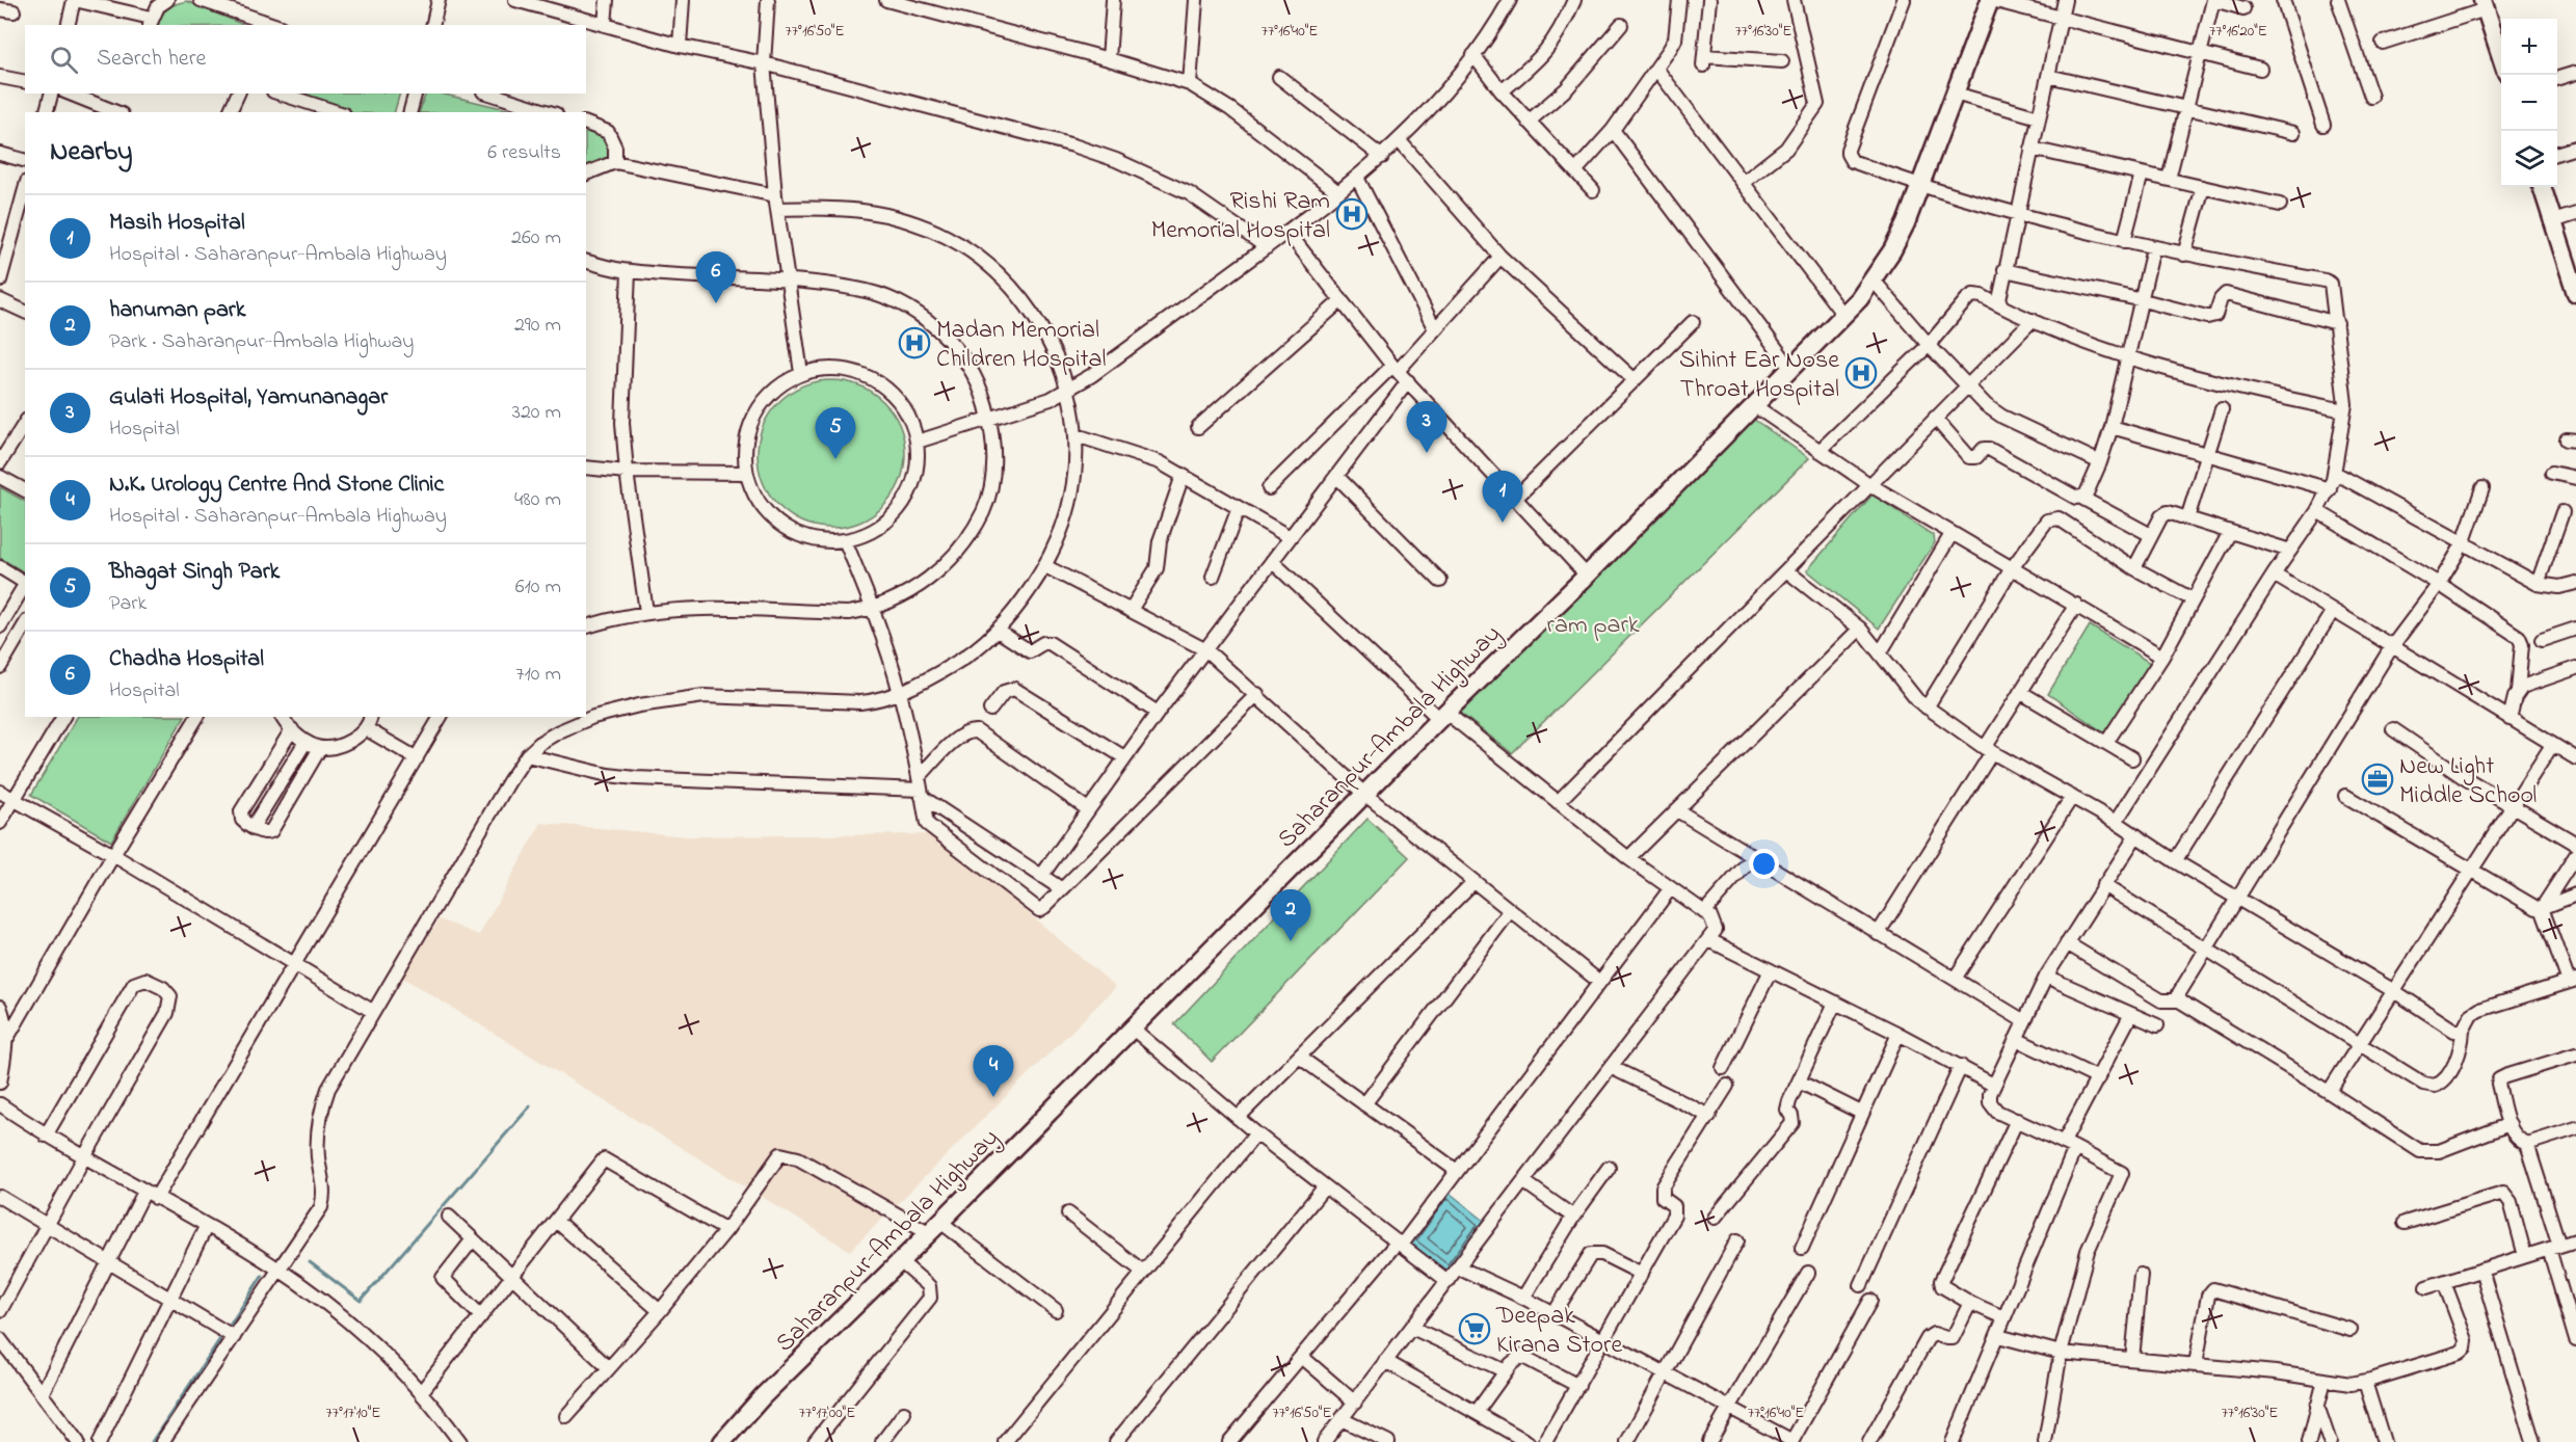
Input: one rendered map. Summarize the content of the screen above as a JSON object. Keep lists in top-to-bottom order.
{
  "streets": {
    "main road": ["Saharanpur-Ambala Highway"]
  },
  "parks": ["ram park"],
  "places": {
    "hospital": ["Rishi Ram Memorial Hospital", "Madan Memorial Children Hospital", "Sihint Ear Nose Throat Hospital"],
    "office": ["New Light Middle School"],
    "supermarket": ["Deepak Kirana Store"]
  },
  "page": {
    "map_buttons": ["+", "−"],
    "search": "Search here",
    "heading": ["Nearby", "6 results"],
    "list": [
      {
        "mark": "1",
        "name": "Masih Hospital",
        "note": "Hospital · Saharanpur-Ambala Highway",
        "value": "260 m"
      },
      {
        "mark": "2",
        "name": "hanuman park",
        "note": "Park · Saharanpur-Ambala Highway",
        "value": "290 m"
      },
      {
        "mark": "3",
        "name": "Gulati Hospital, Yamunanagar",
        "note": "Hospital",
        "value": "320 m"
      },
      {
        "mark": "4",
        "name": "N.K. Urology Centre And Stone Clinic",
        "note": "Hospital · Saharanpur-Ambala Highway",
        "value": "480 m"
      },
      {
        "mark": "5",
        "name": "Bhagat Singh Park",
        "note": "Park",
        "value": "610 m"
      },
      {
        "mark": "6",
        "name": "Chadha Hospital",
        "note": "Hospital",
        "value": "710 m"
      }
    ],
    "pins": [
      "6",
      "3",
      "5",
      "1",
      "2",
      "4"
    ]
  },
  "coordinates": [
    "77°16'20\"E",
    "77°16'50\"E",
    "77°16'40\"E",
    "77°16'30\"E",
    "77°17'10\"E",
    "77°17'00\"E"
  ]
}
